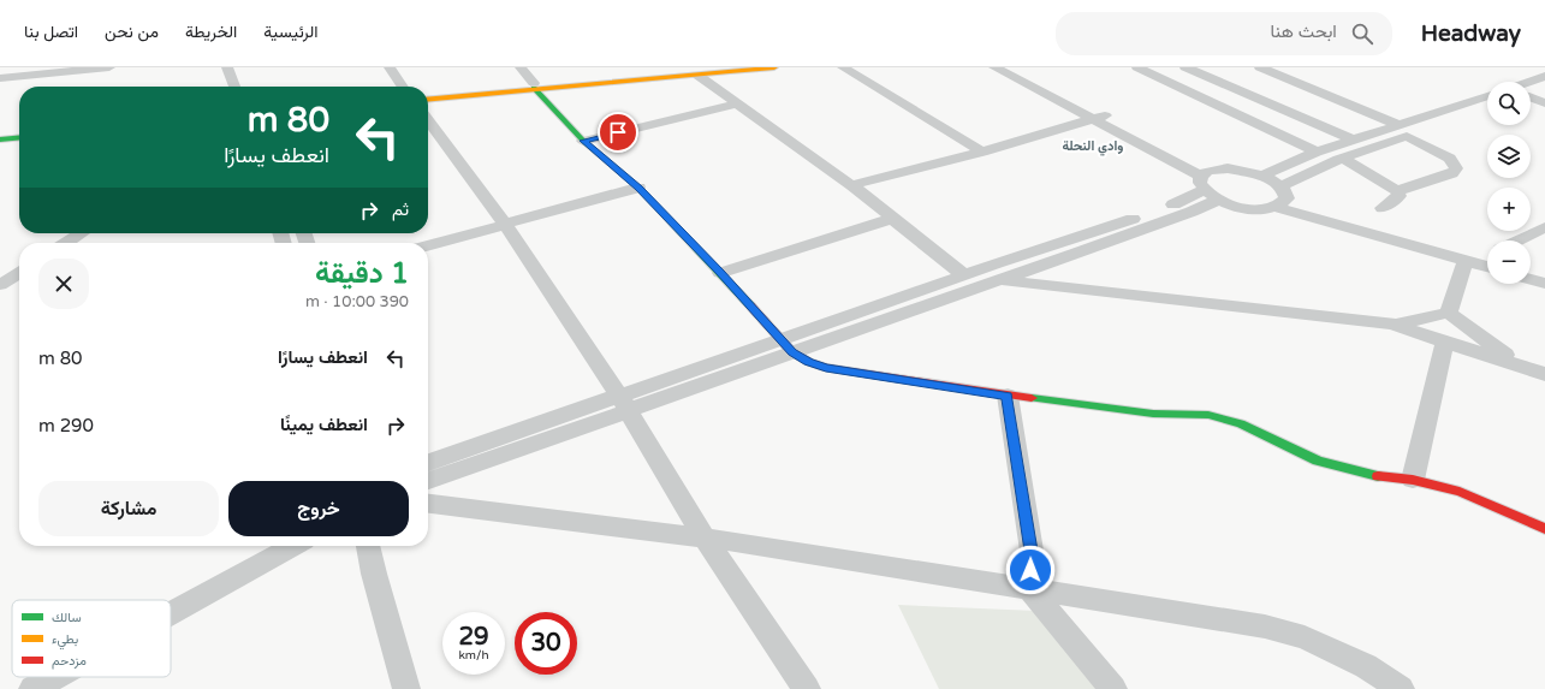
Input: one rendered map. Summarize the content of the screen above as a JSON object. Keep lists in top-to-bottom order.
{
  "districts": ["وادي النحلة"],
  "legend": ["سالك", "بطيء", "مزدحم"],
  "page": {
    "header": "Headway",
    "search": "ابحث هنا",
    "nav": [
      "الرئيسية",
      "الخريطة",
      "من نحن",
      "اتصل بنا"
    ],
    "map_buttons": ["+", "−"],
    "turn": ["80 m", "انعطف يسارًا"],
    "then": "ثم",
    "heading": ["1 دقيقة", "390 m · 10:00"],
    "list": [
      {
        "name": "انعطف يسارًا",
        "value": "80 m"
      },
      {
        "name": "انعطف يمينًا",
        "value": "290 m"
      }
    ],
    "buttons": ["خروج", "مشاركة"],
    "speed": "29 km/h",
    "limit": "30"
  }
}
